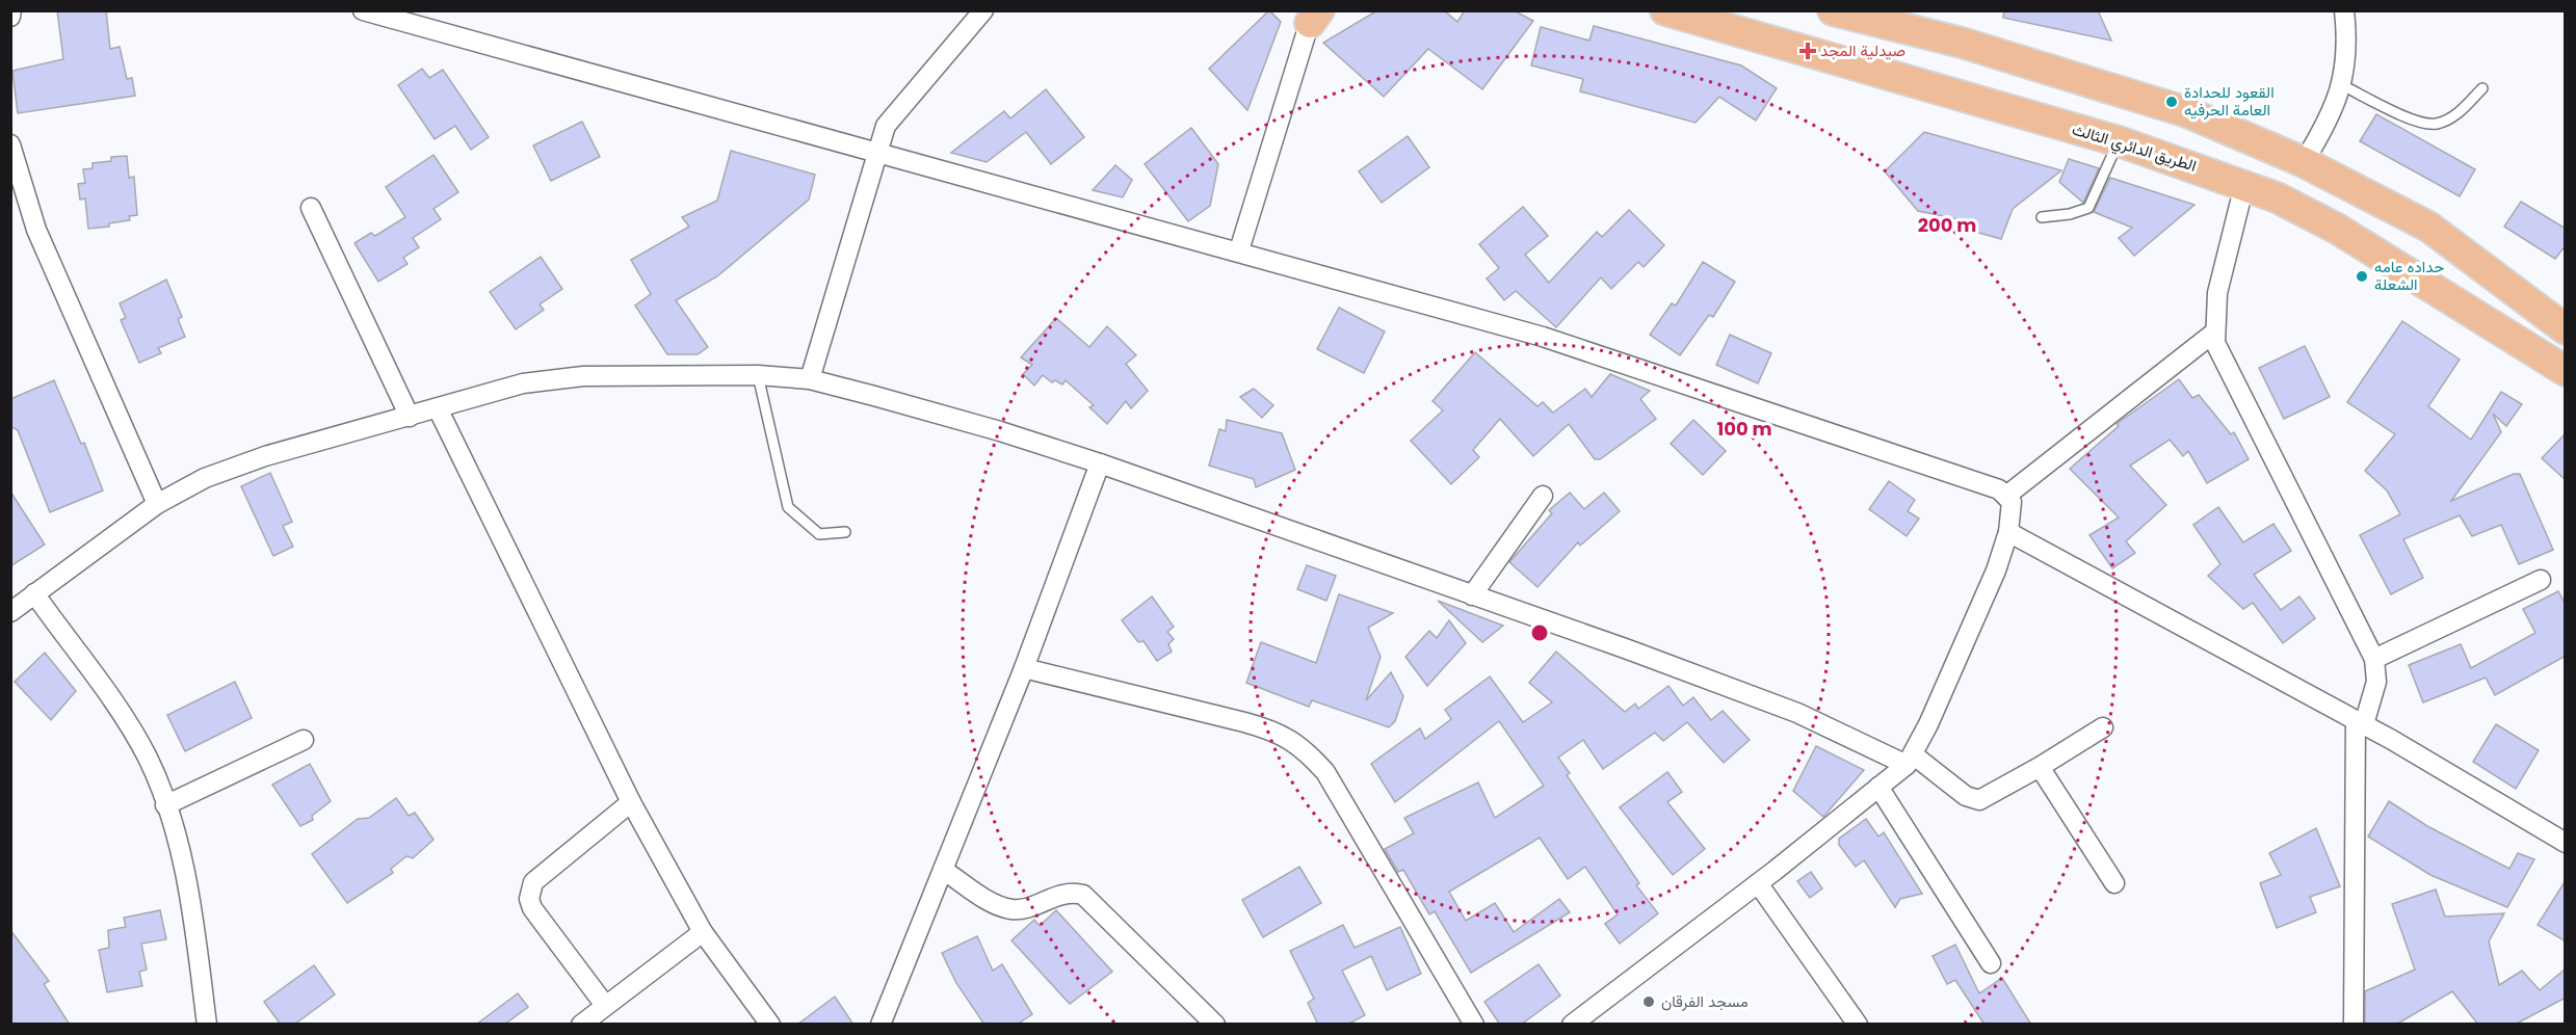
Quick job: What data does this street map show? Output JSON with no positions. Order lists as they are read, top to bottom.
{
  "streets": {
    "main road": ["الطريق الدائري الثالث"]
  },
  "places": {
    "health": ["صيدلية المجد"],
    "other": ["القعود للحدادة العامة الحرفيه", "حداده عامه الشعلة", "مسجد الفرقان"]
  },
  "rings": ["200 m", "100 m"]
}
